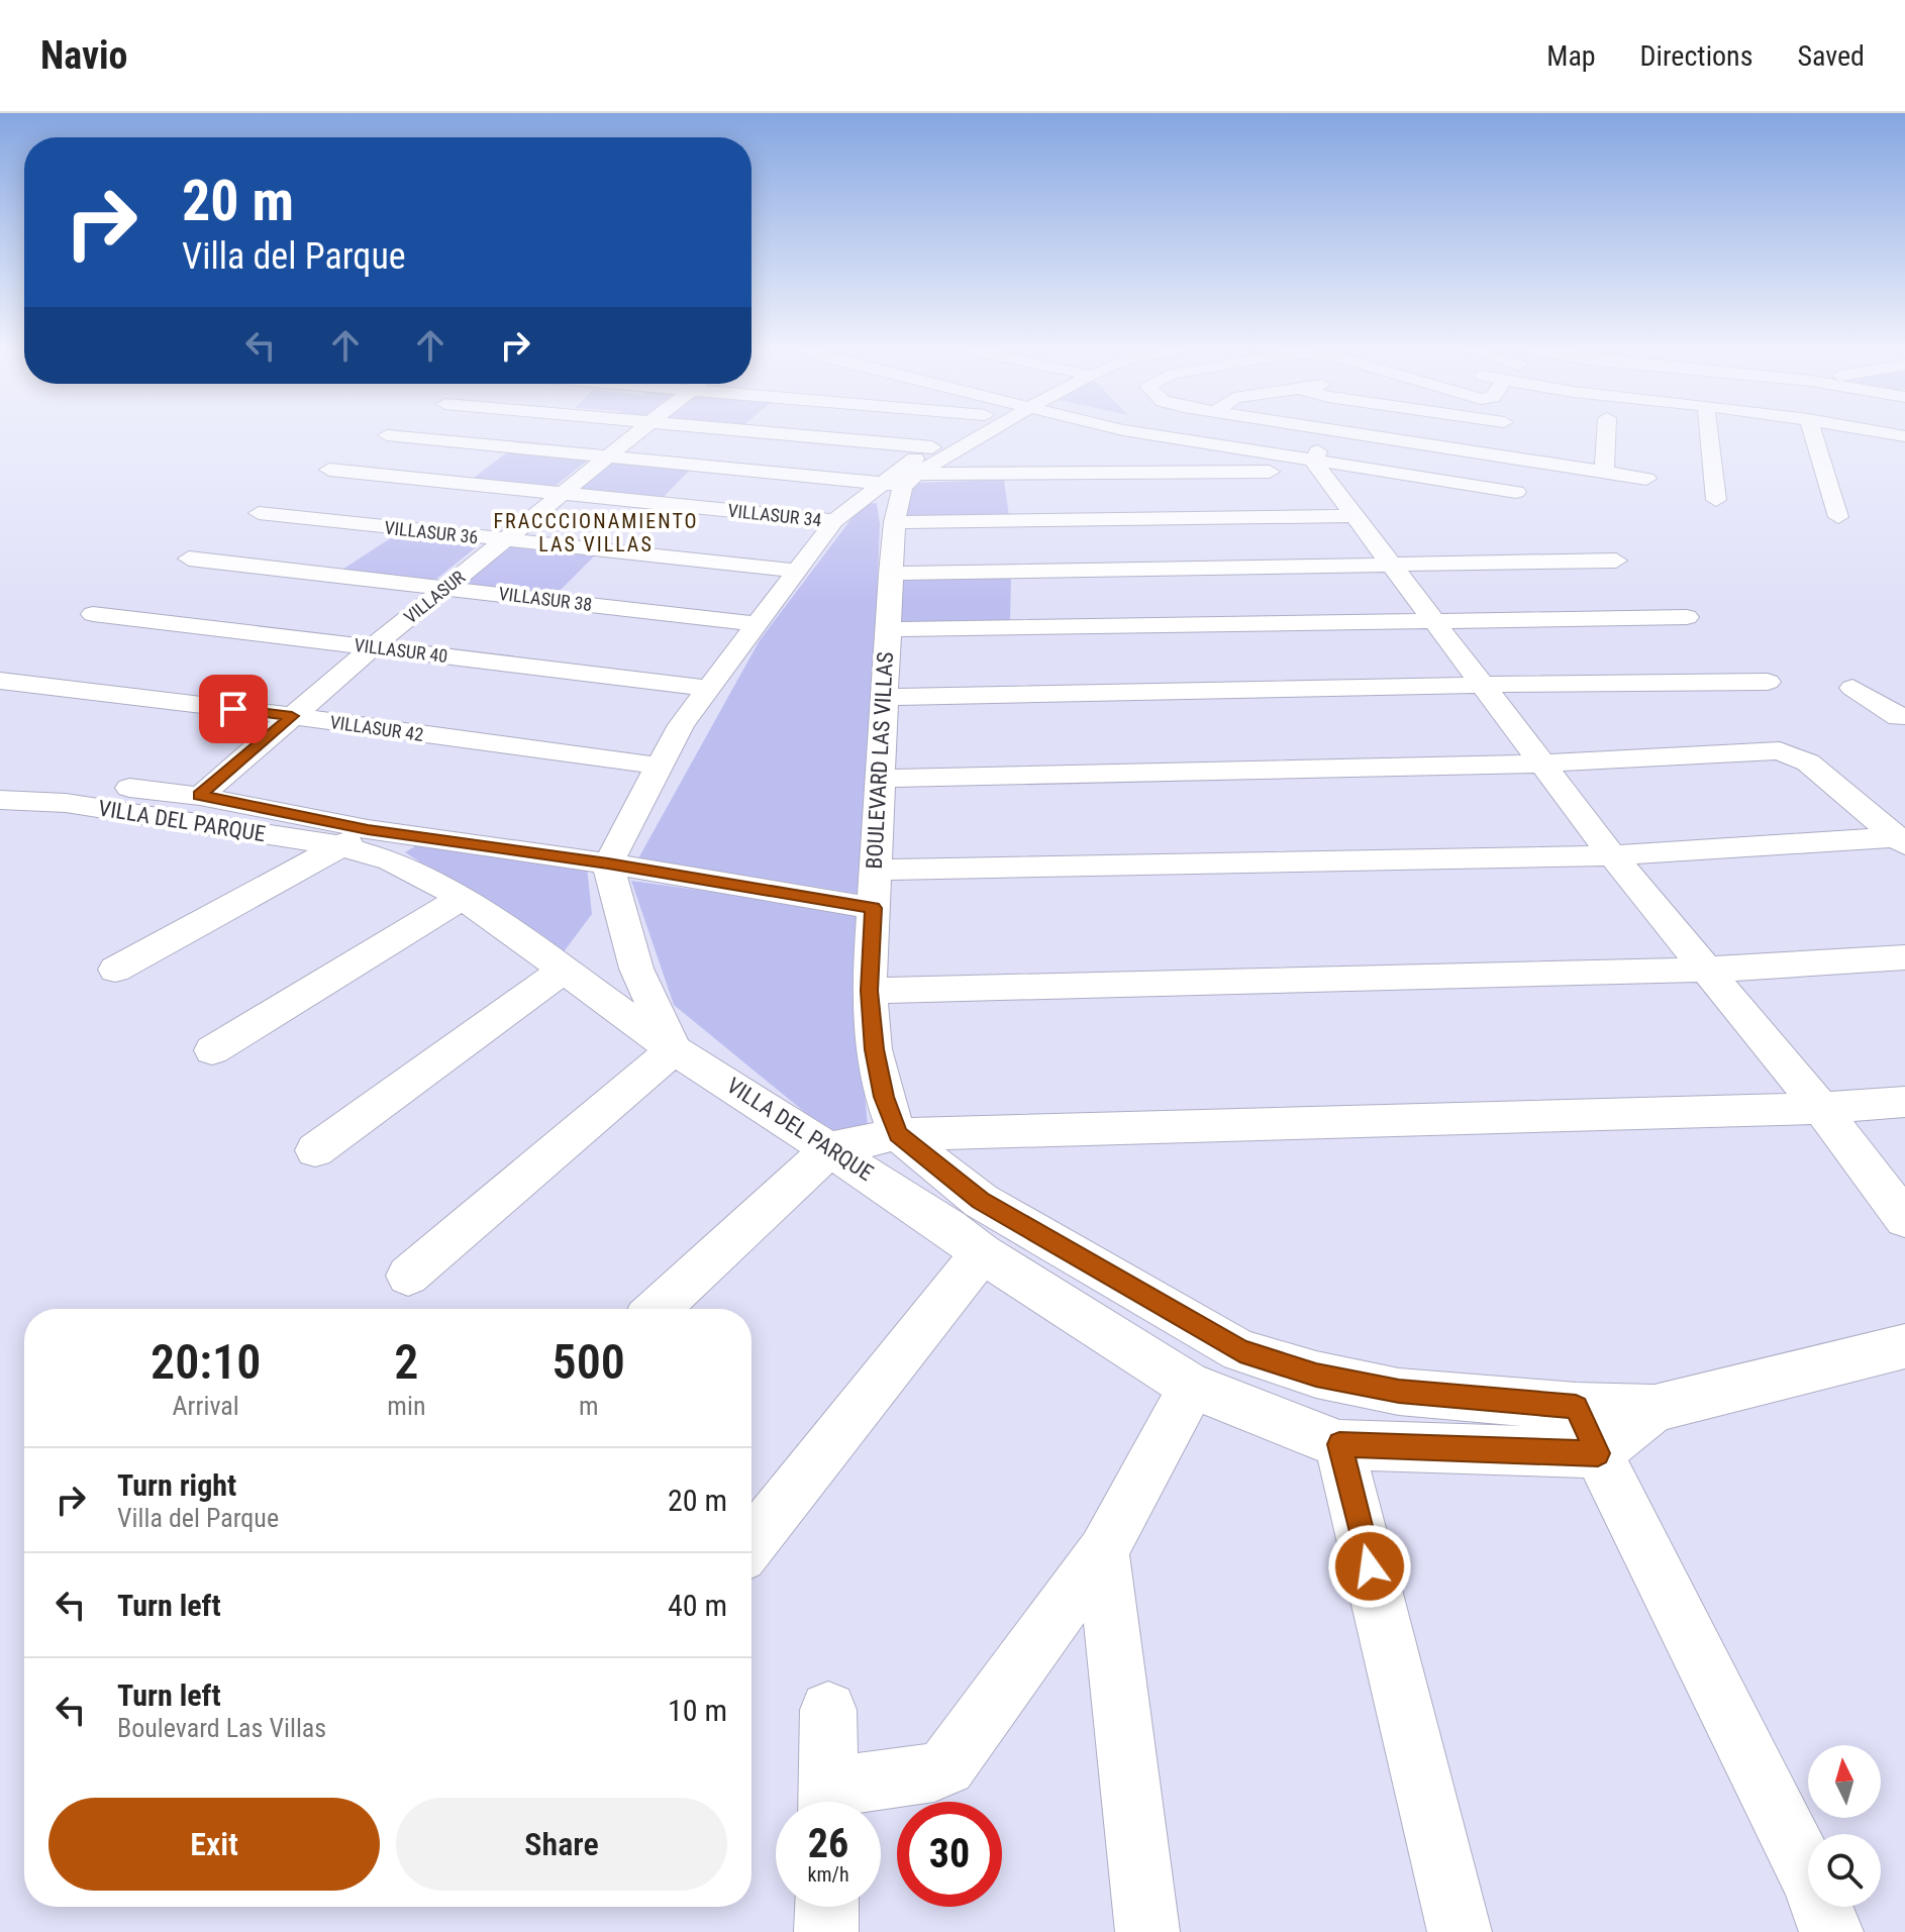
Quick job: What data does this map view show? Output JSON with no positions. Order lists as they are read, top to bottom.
{
  "streets": {
    "street": [
      "VILLASUR 34",
      "VILLASUR 36",
      "VILLASUR",
      "VILLASUR 38",
      "VILLASUR 40",
      "VILLASUR 42",
      "BOULEVARD LAS VILLAS",
      "VILLA DEL PARQUE"
    ]
  },
  "crossings": [
    ["VILLASUR 34", "VILLASUR"],
    ["VILLASUR 36", "VILLASUR"],
    ["VILLASUR", "VILLASUR 38"],
    ["VILLASUR", "VILLASUR 40"],
    ["VILLASUR", "VILLASUR 42"],
    ["VILLASUR", "VILLA DEL PARQUE"],
    ["BOULEVARD LAS VILLAS", "VILLA DEL PARQUE"]
  ],
  "districts": ["FRACCCIONAMIENTO LAS VILLAS"],
  "north": "top",
  "page": {
    "header": "Navio",
    "nav": ["Map", "Directions", "Saved"],
    "turn": ["20 m", "Villa del Parque"],
    "eta": [
      "20:10",
      "Arrival",
      "2",
      "min",
      "500",
      "m"
    ],
    "list": [
      {
        "name": "Turn right",
        "note": "Villa del Parque",
        "value": "20 m"
      },
      {
        "name": "Turn left",
        "value": "40 m"
      },
      {
        "name": "Turn left",
        "note": "Boulevard Las Villas",
        "value": "10 m"
      }
    ],
    "buttons": ["Exit", "Share"],
    "speed": "26 km/h",
    "limit": "30"
  }
}
